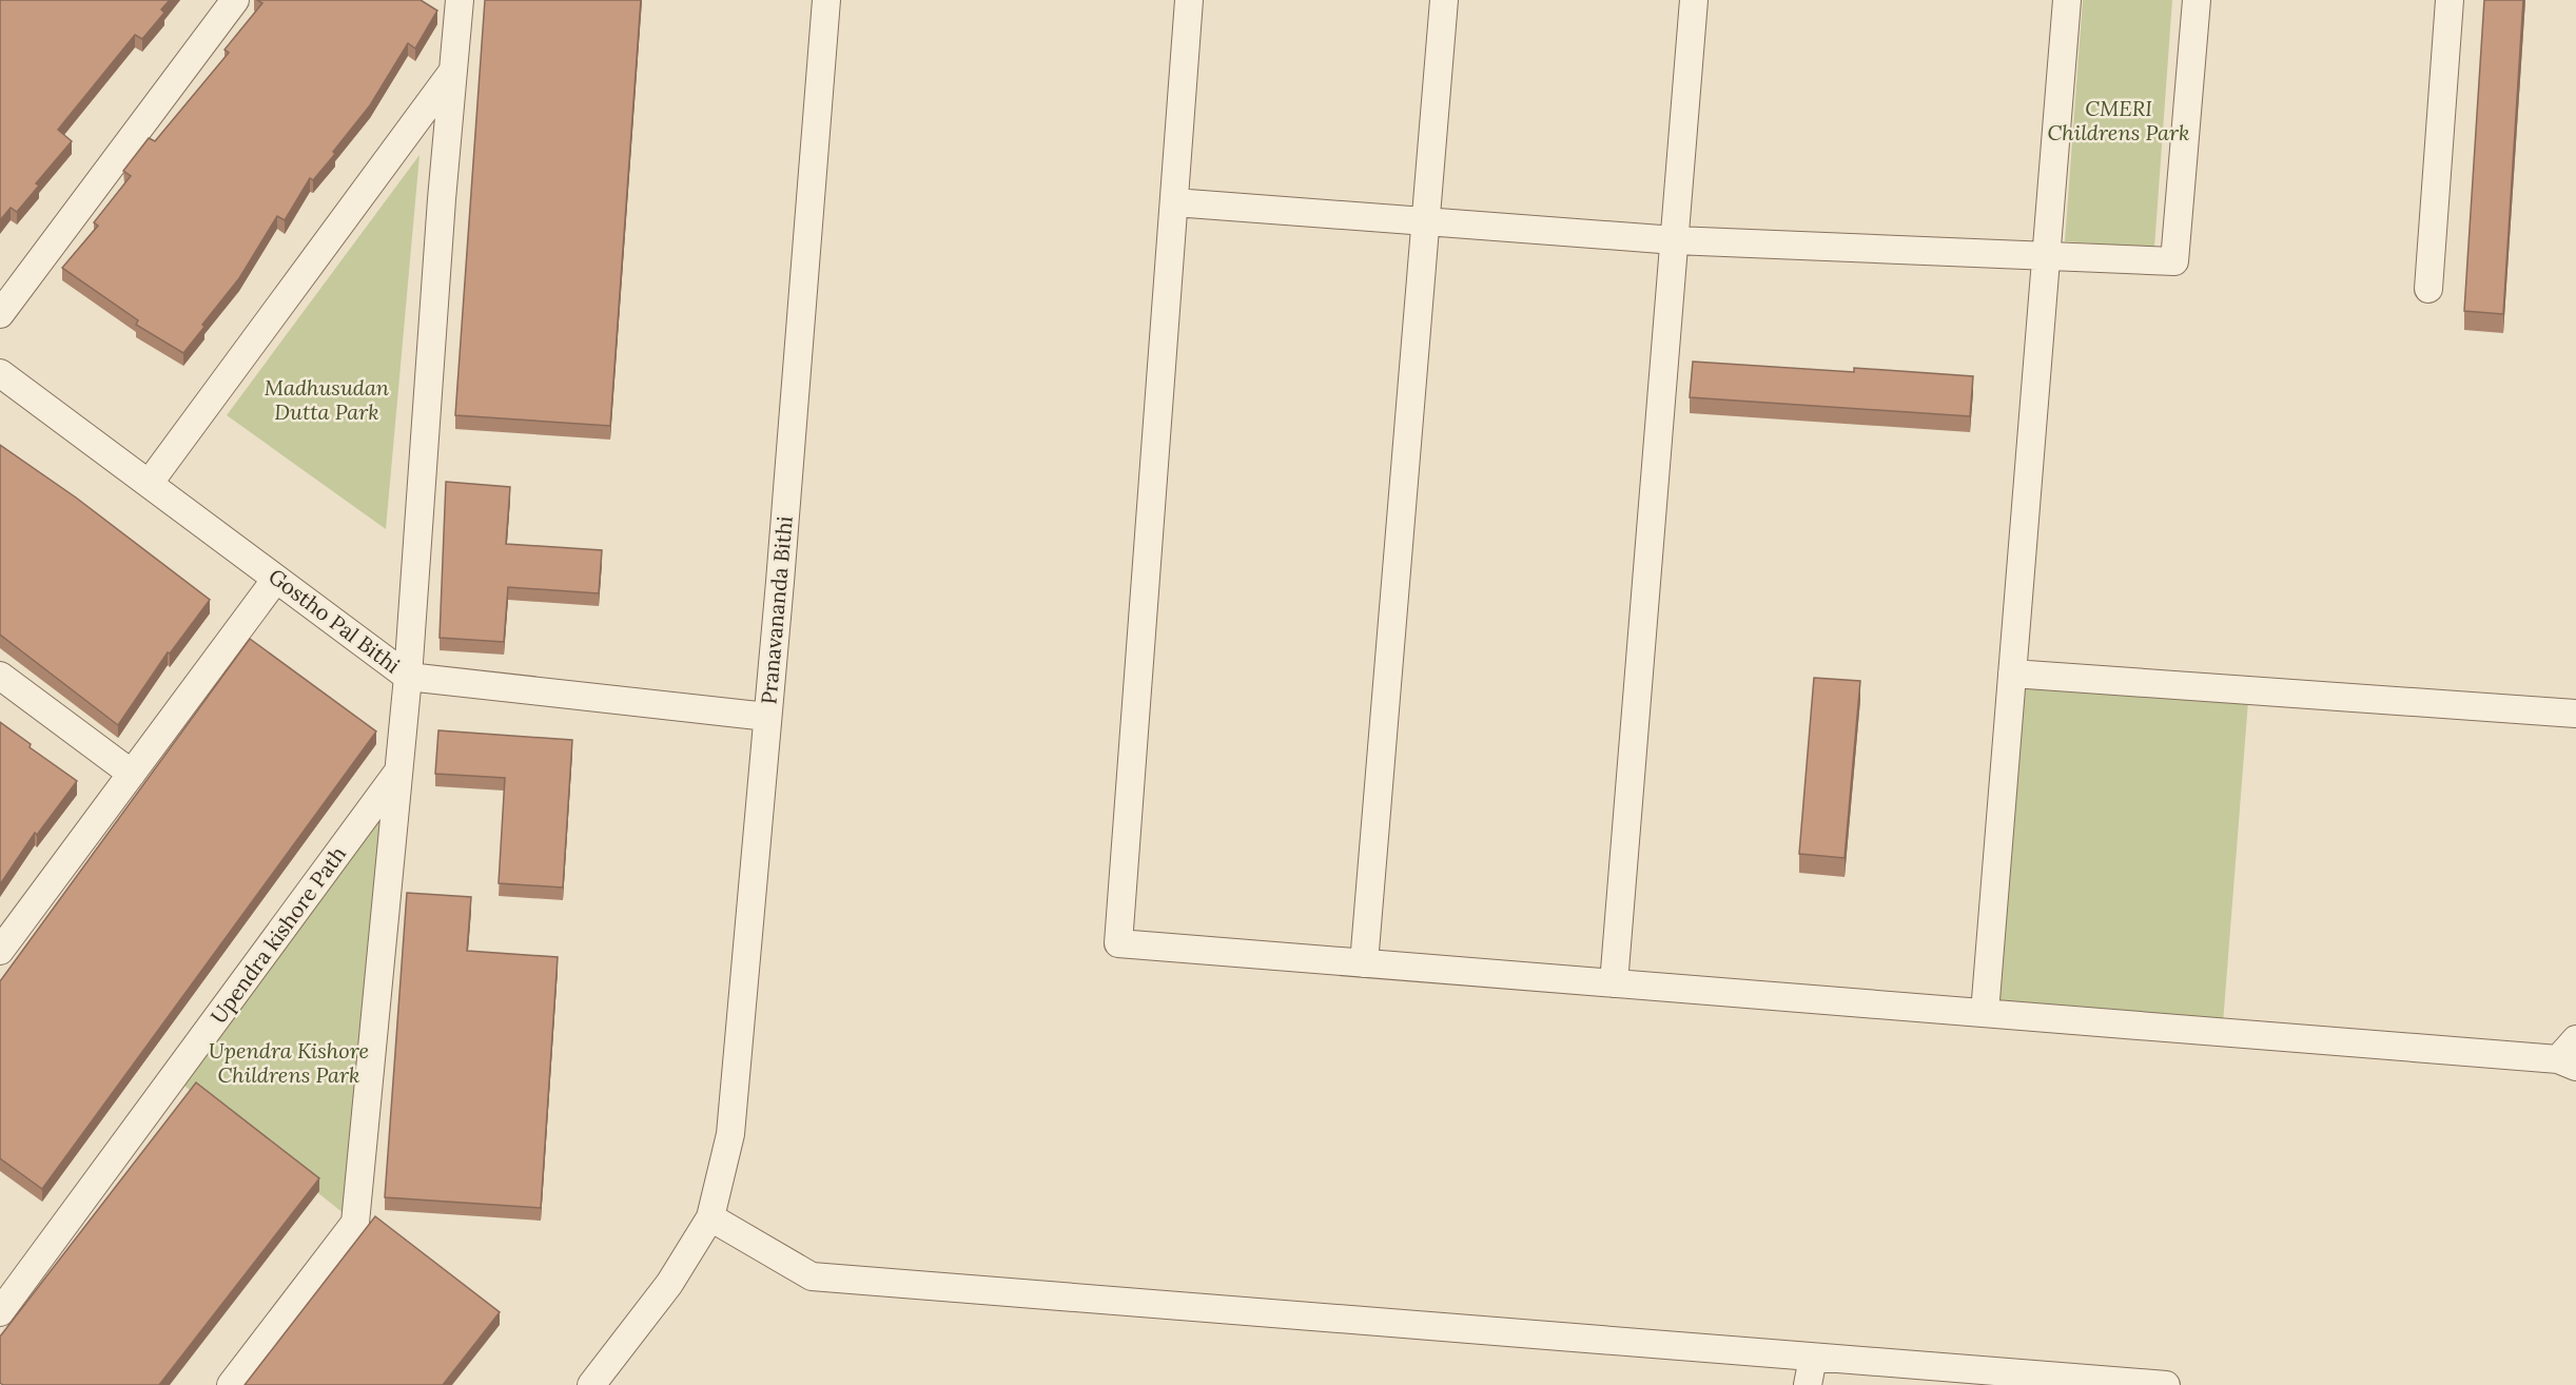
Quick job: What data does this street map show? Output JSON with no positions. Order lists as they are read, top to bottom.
{
  "streets": {
    "street": ["Pranavananda Bithi", "Gostho Pal Bithi", "Upendra kishore Path"]
  },
  "crossings": [
    ["Pranavananda Bithi", "Gostho Pal Bithi"]
  ],
  "parks": ["CMERI Childrens Park", "Madhusudan Dutta Park", "Upendra Kishore Childrens Park"]
}
